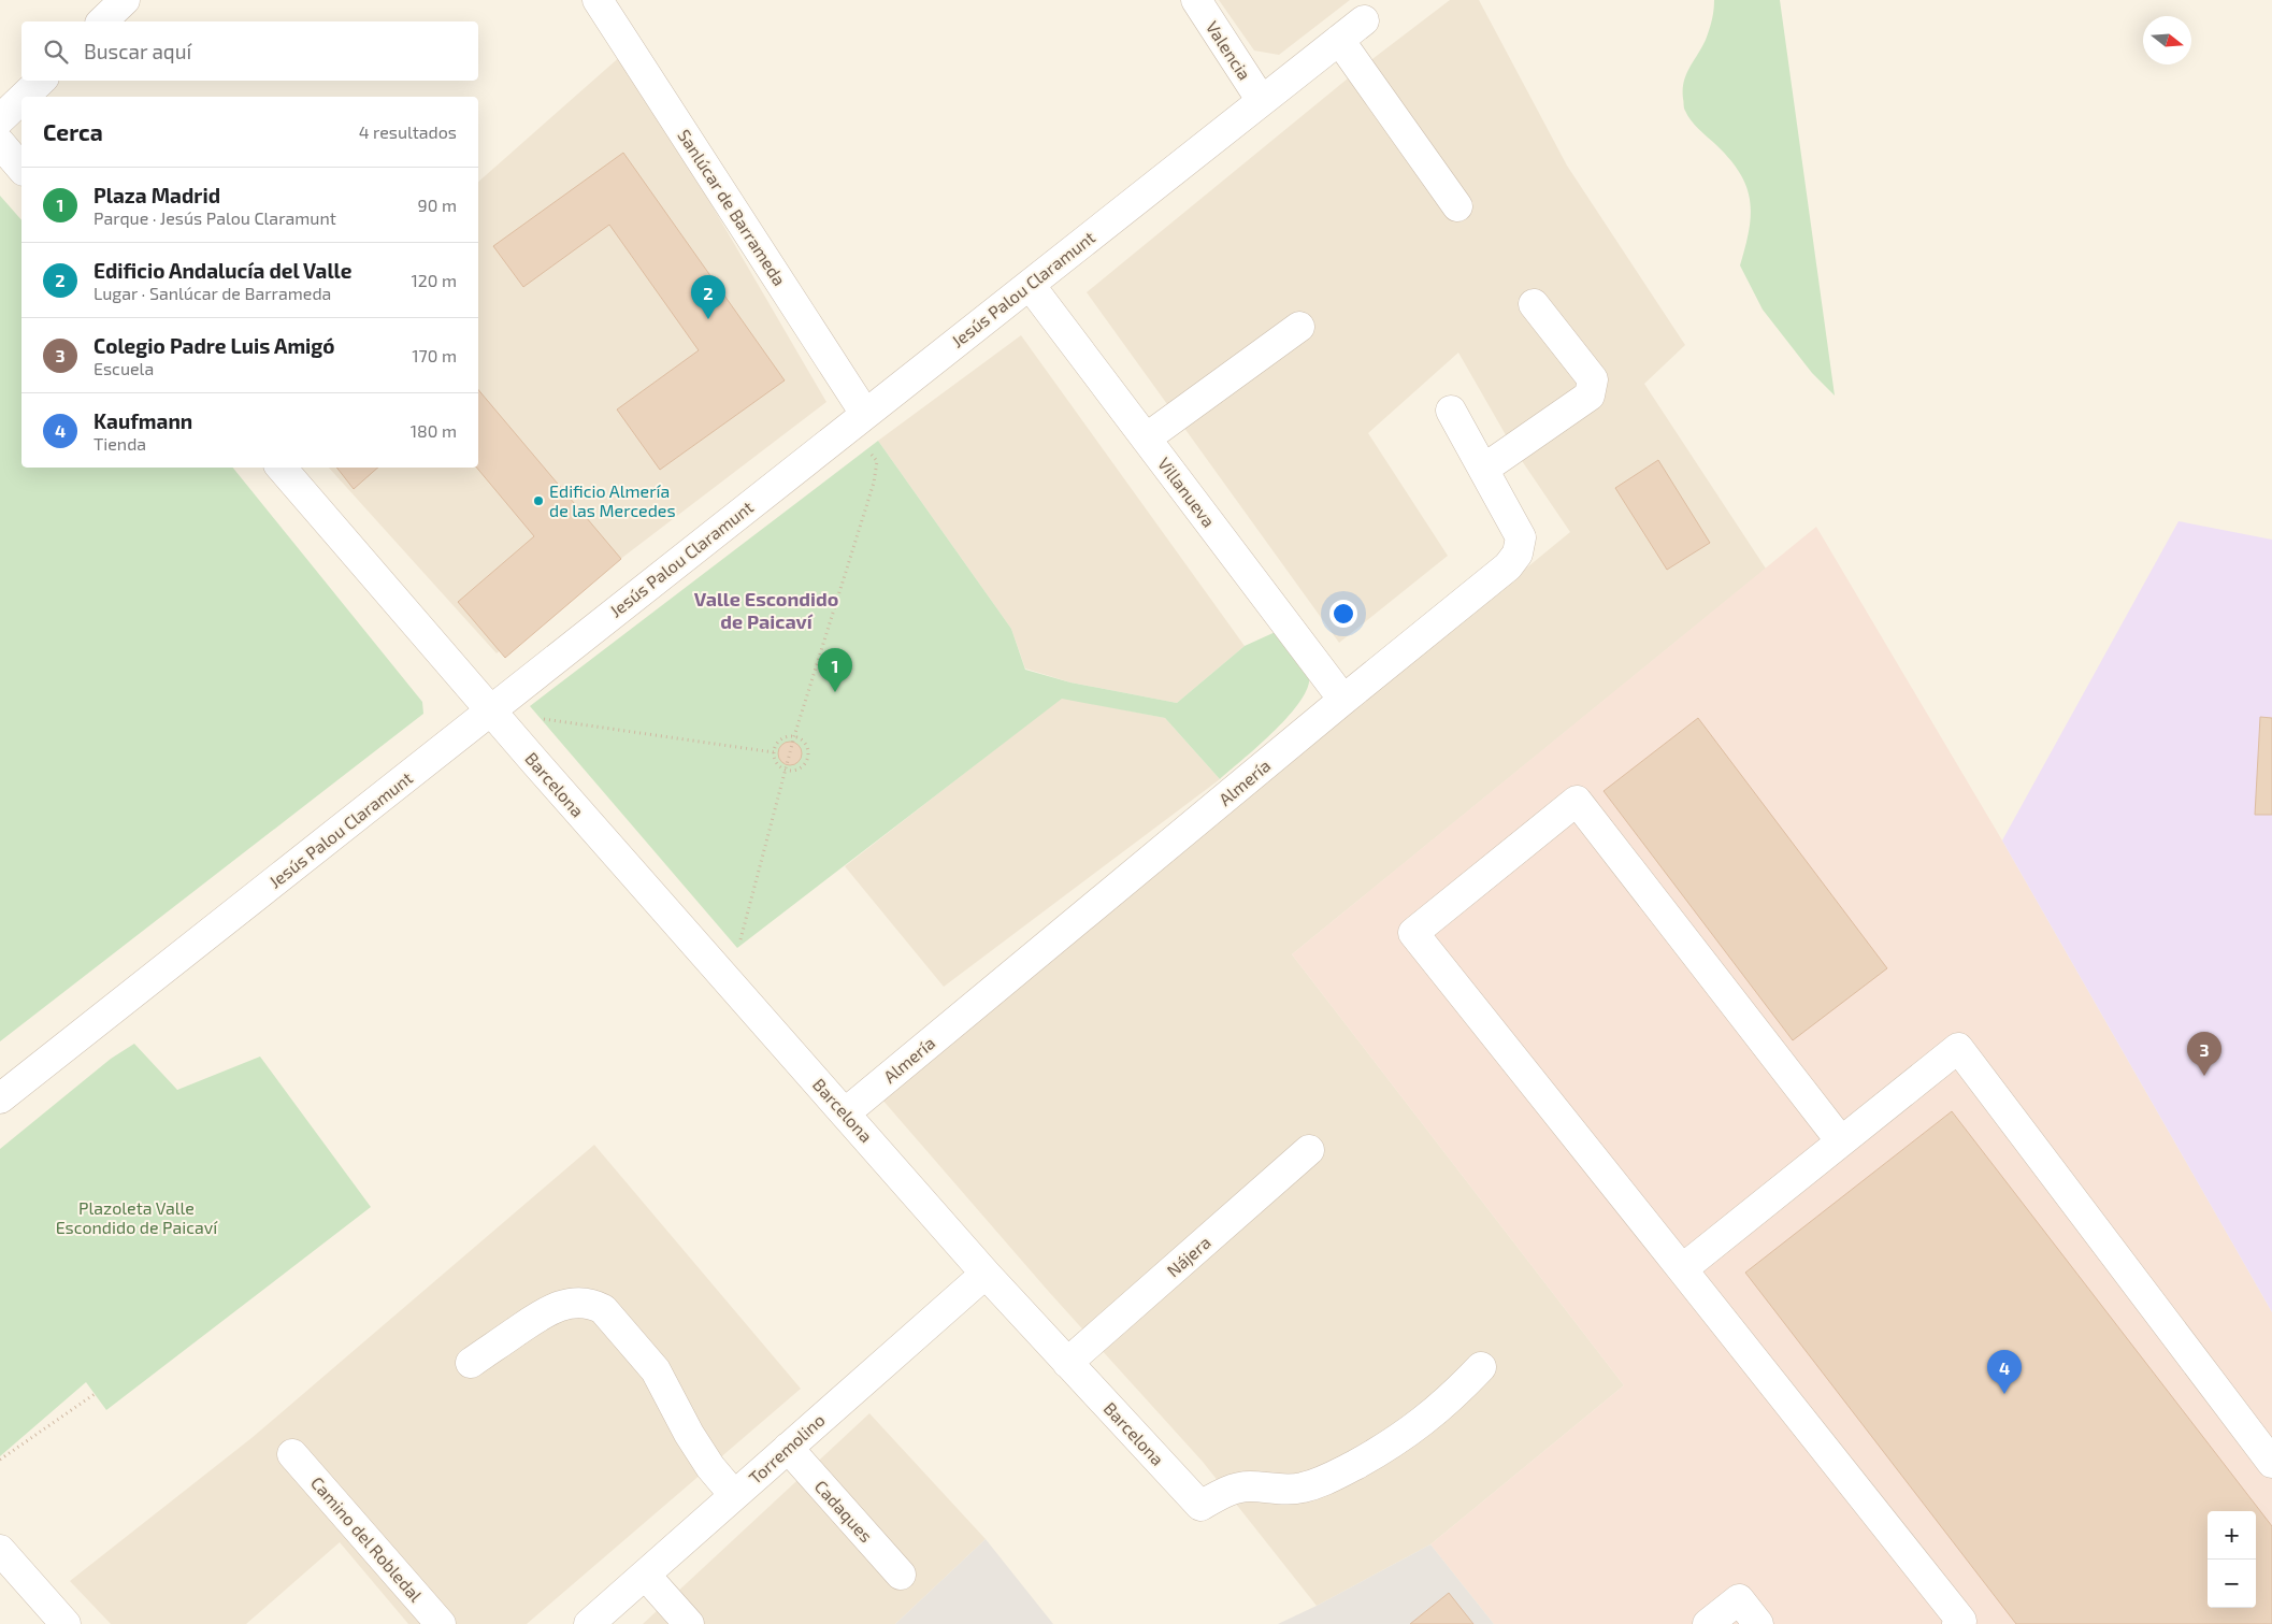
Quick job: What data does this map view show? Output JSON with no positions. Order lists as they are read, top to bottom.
{
  "streets": {
    "street": [
      "Valencia",
      "Sanlúcar de Barrameda",
      "Jesús Palou Claramunt",
      "Villanueva",
      "Almería",
      "Barcelona",
      "Nájera",
      "Torremolino",
      "Cadaques",
      "Camino del Robledal"
    ]
  },
  "crossings": [
    ["Valencia", "Jesús Palou Claramunt"],
    ["Sanlúcar de Barrameda", "Jesús Palou Claramunt"],
    ["Jesús Palou Claramunt", "Villanueva"],
    ["Jesús Palou Claramunt", "Barcelona"],
    ["Villanueva", "Almería"],
    ["Almería", "Barcelona"],
    ["Barcelona", "Nájera"],
    ["Barcelona", "Torremolino"],
    ["Torremolino", "Cadaques"]
  ],
  "districts": ["Valle Escondido de Paicaví"],
  "parks": ["Plazoleta Valle Escondido de Paicaví"],
  "places": ["Edificio Almería de las Mercedes"],
  "north": "right",
  "page": {
    "search": "Buscar aquí",
    "heading": ["Cerca", "4 resultados"],
    "list": [
      {
        "mark": "1",
        "name": "Plaza Madrid",
        "note": "Parque · Jesús Palou Claramunt",
        "value": "90 m"
      },
      {
        "mark": "2",
        "name": "Edificio Andalucía del Valle",
        "note": "Lugar · Sanlúcar de Barrameda",
        "value": "120 m"
      },
      {
        "mark": "3",
        "name": "Colegio Padre Luis Amigó",
        "note": "Escuela",
        "value": "170 m"
      },
      {
        "mark": "4",
        "name": "Kaufmann",
        "note": "Tienda",
        "value": "180 m"
      }
    ],
    "pins": [
      "2",
      "1",
      "3",
      "4"
    ],
    "map_buttons": ["+", "−"]
  }
}
